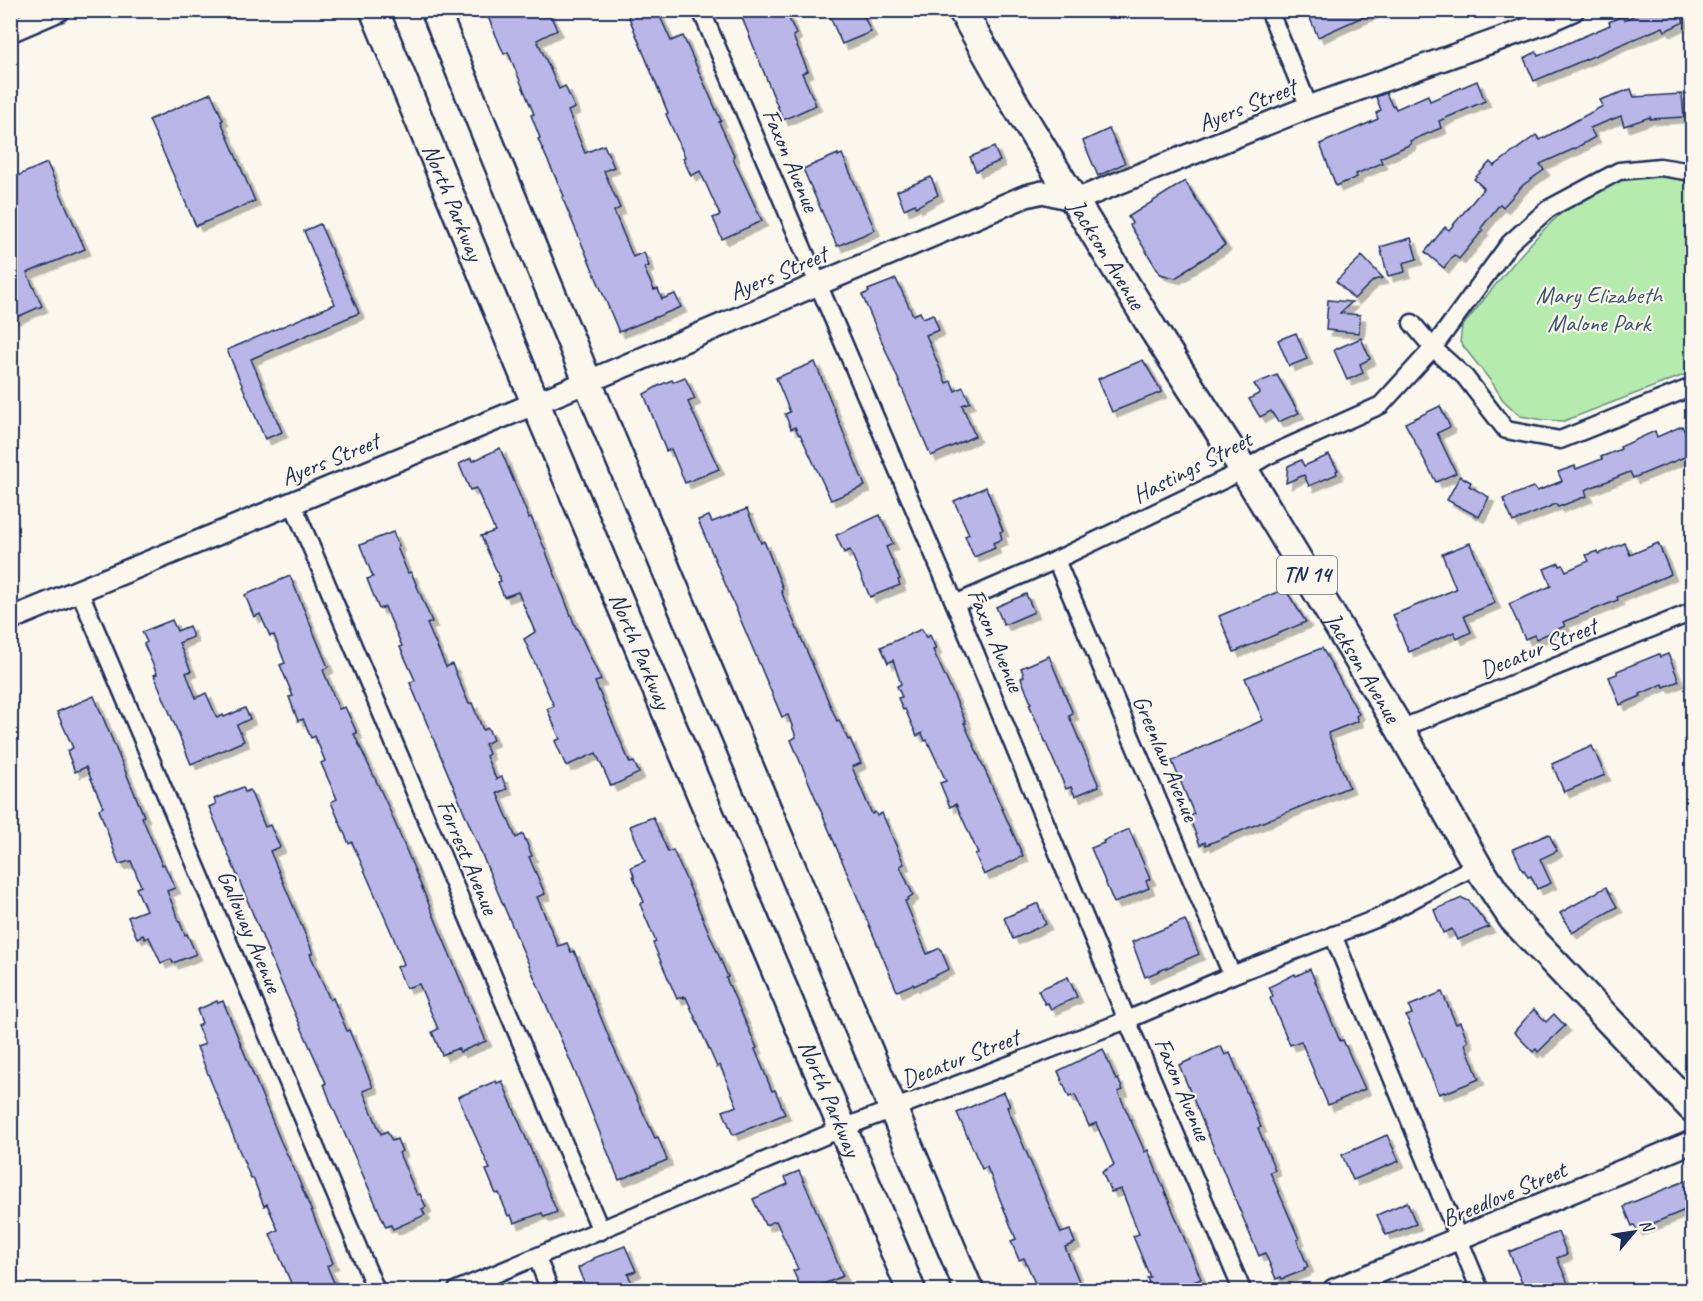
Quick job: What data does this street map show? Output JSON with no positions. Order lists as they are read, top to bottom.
{
  "streets": {
    "main road": ["North Parkway", "Jackson Avenue", "TN 14"],
    "street": [
      "Ayers Street",
      "Faxon Avenue",
      "Hastings Street",
      "Decatur Street",
      "Greenlaw Avenue",
      "Forrest Avenue",
      "Galloway Avenue",
      "Breedlove Street"
    ]
  },
  "crossings": [
    ["Ayers Street", "Faxon Avenue"],
    ["Ayers Street", "North Parkway"],
    ["Ayers Street", "Jackson Avenue"],
    ["Ayers Street", "Forrest Avenue"],
    ["Ayers Street", "Galloway Avenue"],
    ["Faxon Avenue", "Hastings Street"],
    ["Faxon Avenue", "Decatur Street"],
    ["North Parkway", "Decatur Street"],
    ["Jackson Avenue", "Hastings Street"],
    ["Jackson Avenue", "Decatur Street"],
    ["Hastings Street", "Greenlaw Avenue"],
    ["Decatur Street", "Greenlaw Avenue"],
    ["Decatur Street", "Forrest Avenue"]
  ],
  "parks": ["Mary Elizabeth Malone Park"],
  "north": "top right"
}
